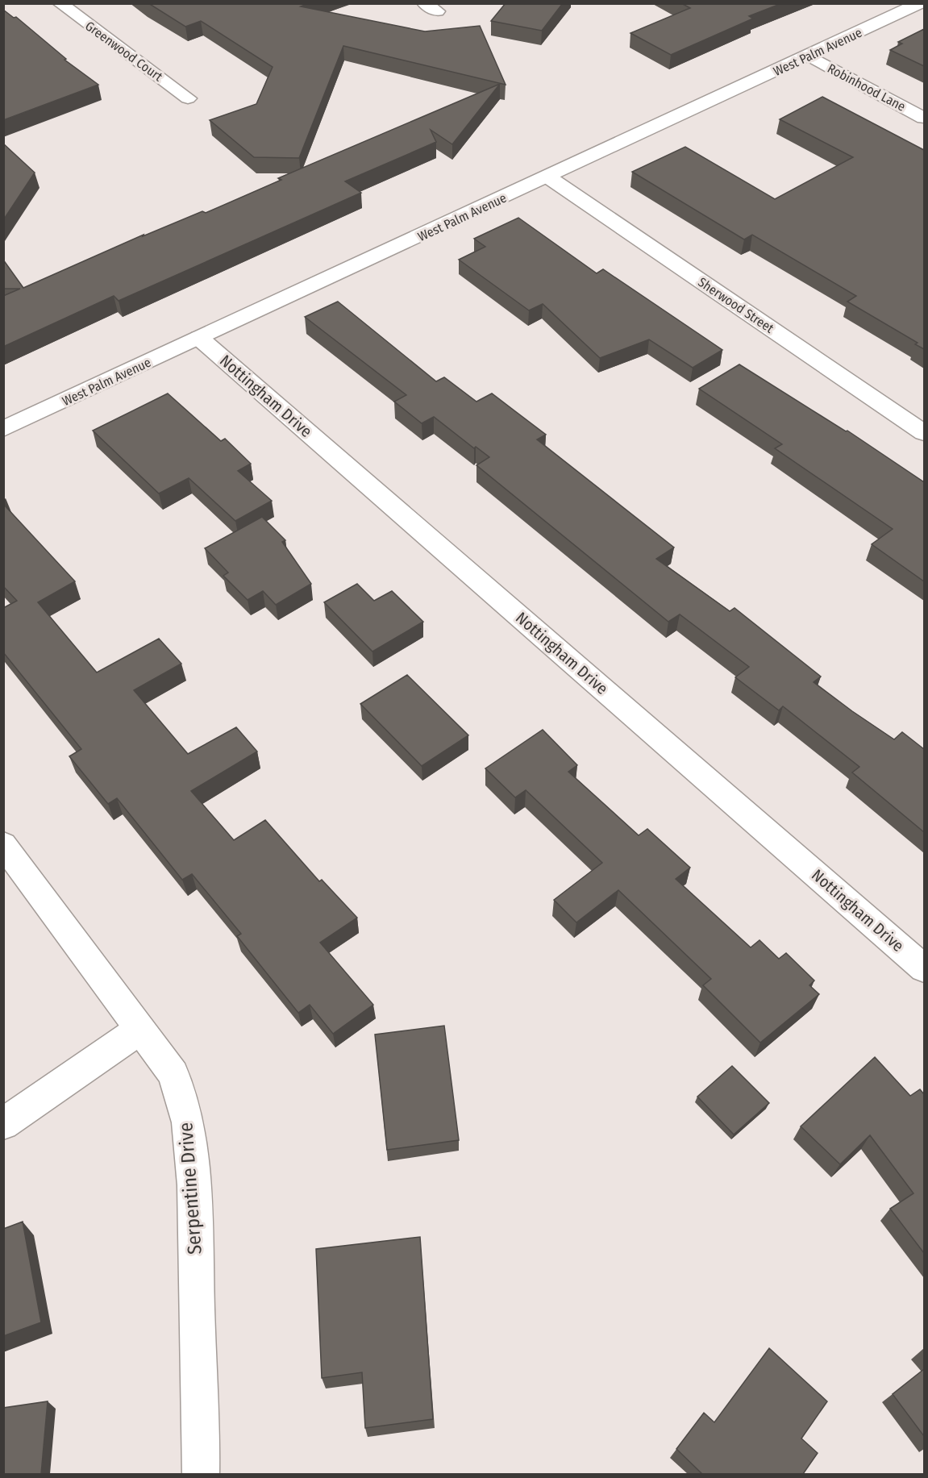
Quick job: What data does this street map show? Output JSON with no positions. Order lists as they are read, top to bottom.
{
  "streets": {
    "street": [
      "Greenwood Court",
      "West Palm Avenue",
      "Robinhood Lane",
      "Sherwood Street",
      "Nottingham Drive",
      "Serpentine Drive"
    ]
  },
  "crossings": [
    ["West Palm Avenue", "Robinhood Lane"],
    ["West Palm Avenue", "Sherwood Street"],
    ["West Palm Avenue", "Nottingham Drive"]
  ]
}
